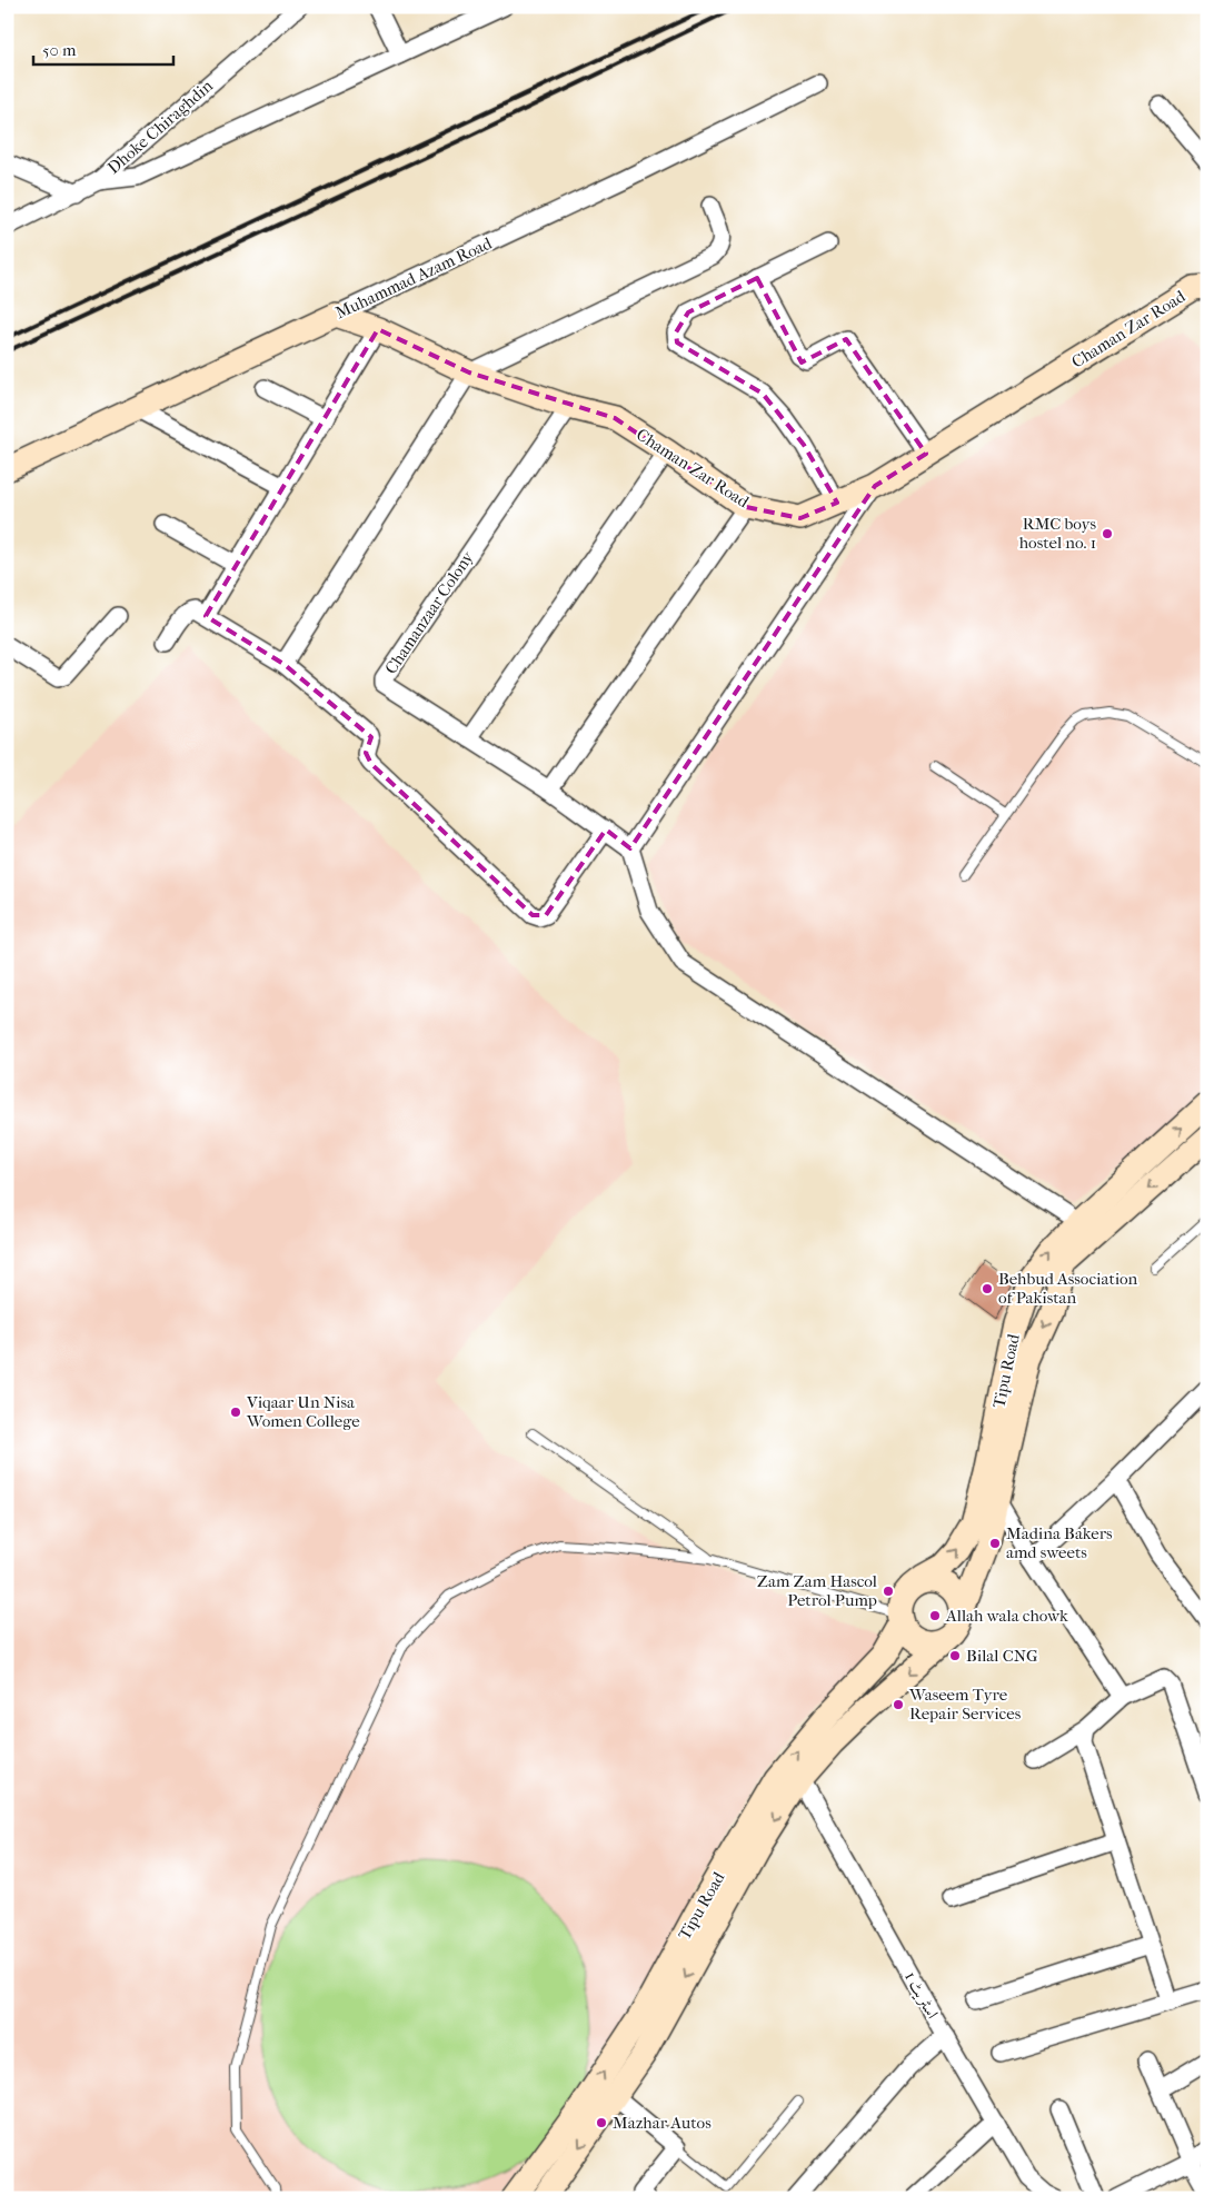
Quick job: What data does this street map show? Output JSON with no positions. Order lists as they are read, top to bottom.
{
  "streets": {
    "main road": ["Muhammad Azam Road", "Chaman Zar Road", "Tipu Road"],
    "street": ["Dhoke Chiraghdin", "Chamanzaar Colony", "اسٹریٹ 1"]
  },
  "crossings": [
    ["Muhammad Azam Road", "Chaman Zar Road"],
    ["Chaman Zar Road", "Chamanzaar Colony"]
  ],
  "places": [
    "RMC boys hostel no. 1",
    "Behbud Association of Pakistan",
    "Viqaar Un Nisa Women College",
    "Madina Bakers amd sweets",
    "Zam Zam Hascol Petrol Pump",
    "Allah wala chowk",
    "Bilal CNG",
    "Waseem Tyre Repair Services",
    "Mazhar Autos"
  ],
  "scale_bar": "50 m"
}
